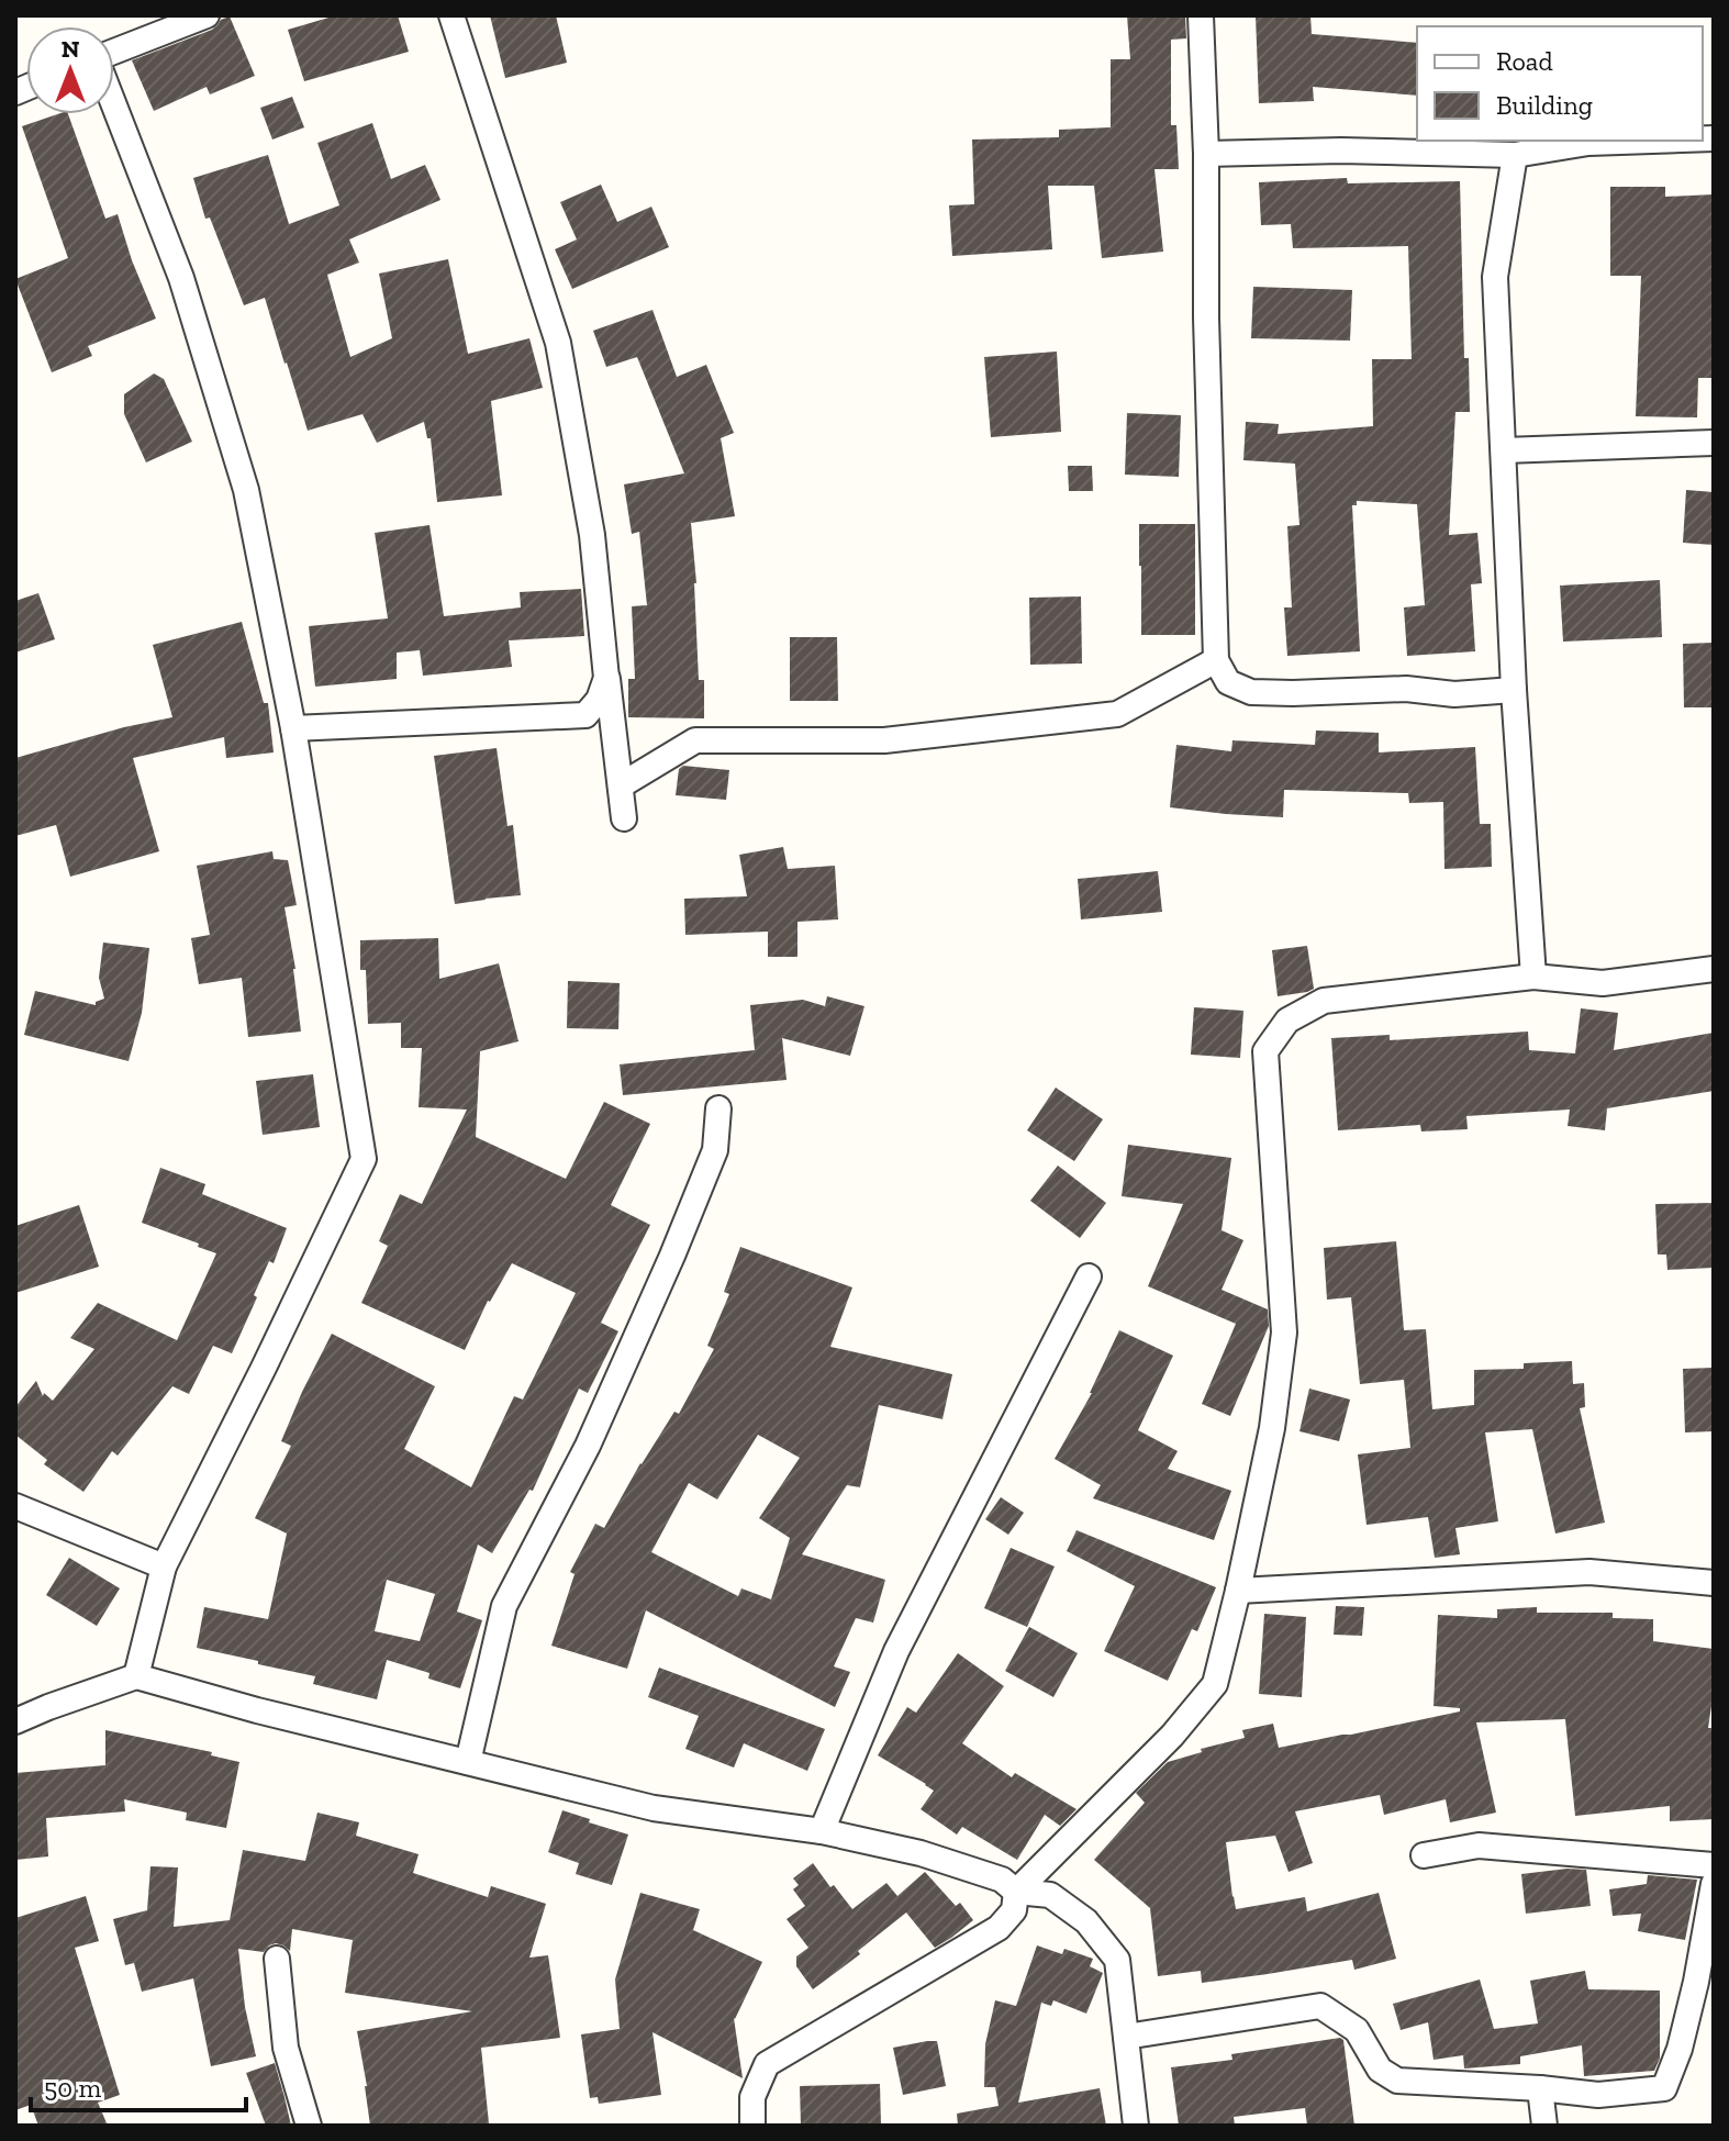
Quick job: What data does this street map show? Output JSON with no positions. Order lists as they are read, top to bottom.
{
  "legend": ["Road", "Building"],
  "scale_bar": "50 m",
  "north": "top"
}
